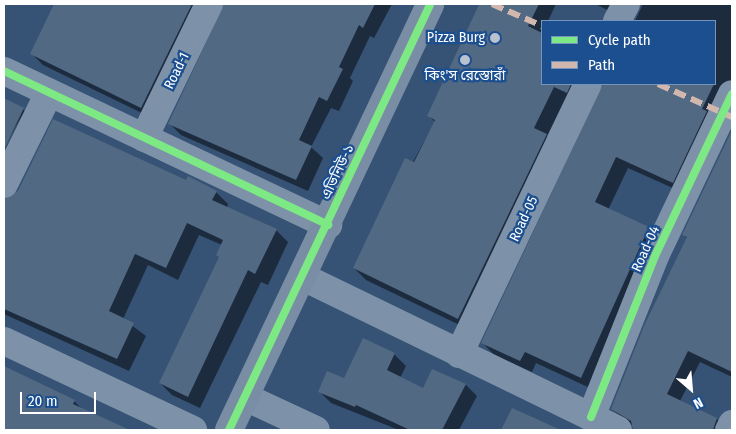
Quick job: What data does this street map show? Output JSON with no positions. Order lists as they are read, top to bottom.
{
  "streets": {
    "street": [
      "Road-1",
      "এভিনিউ-১",
      "Road-05",
      "Road-04"
    ]
  },
  "places": ["Pizza Burg", "কিং'স রেস্তোরাঁ"],
  "legend": ["Cycle path", "Path"],
  "scale_bar": "20 m",
  "north": "bottom right"
}
